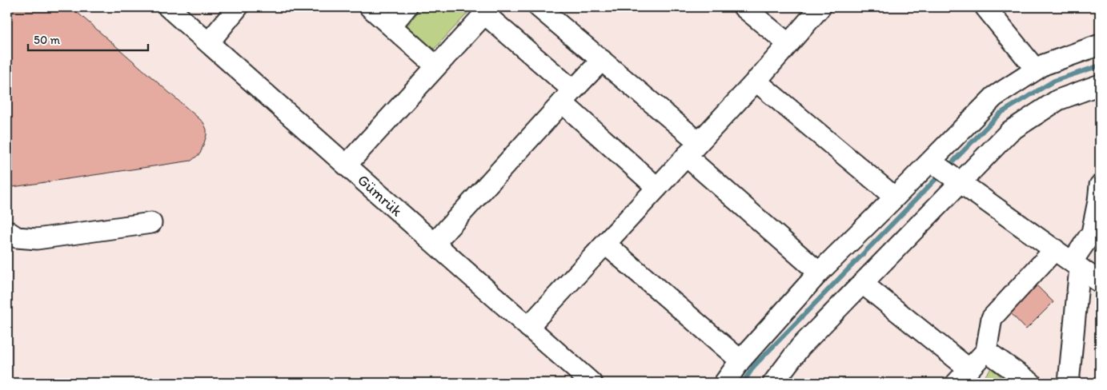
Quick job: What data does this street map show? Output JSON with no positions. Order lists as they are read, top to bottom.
{
  "streets": {
    "street": ["Gümrük"]
  },
  "scale_bar": "50 m"
}
